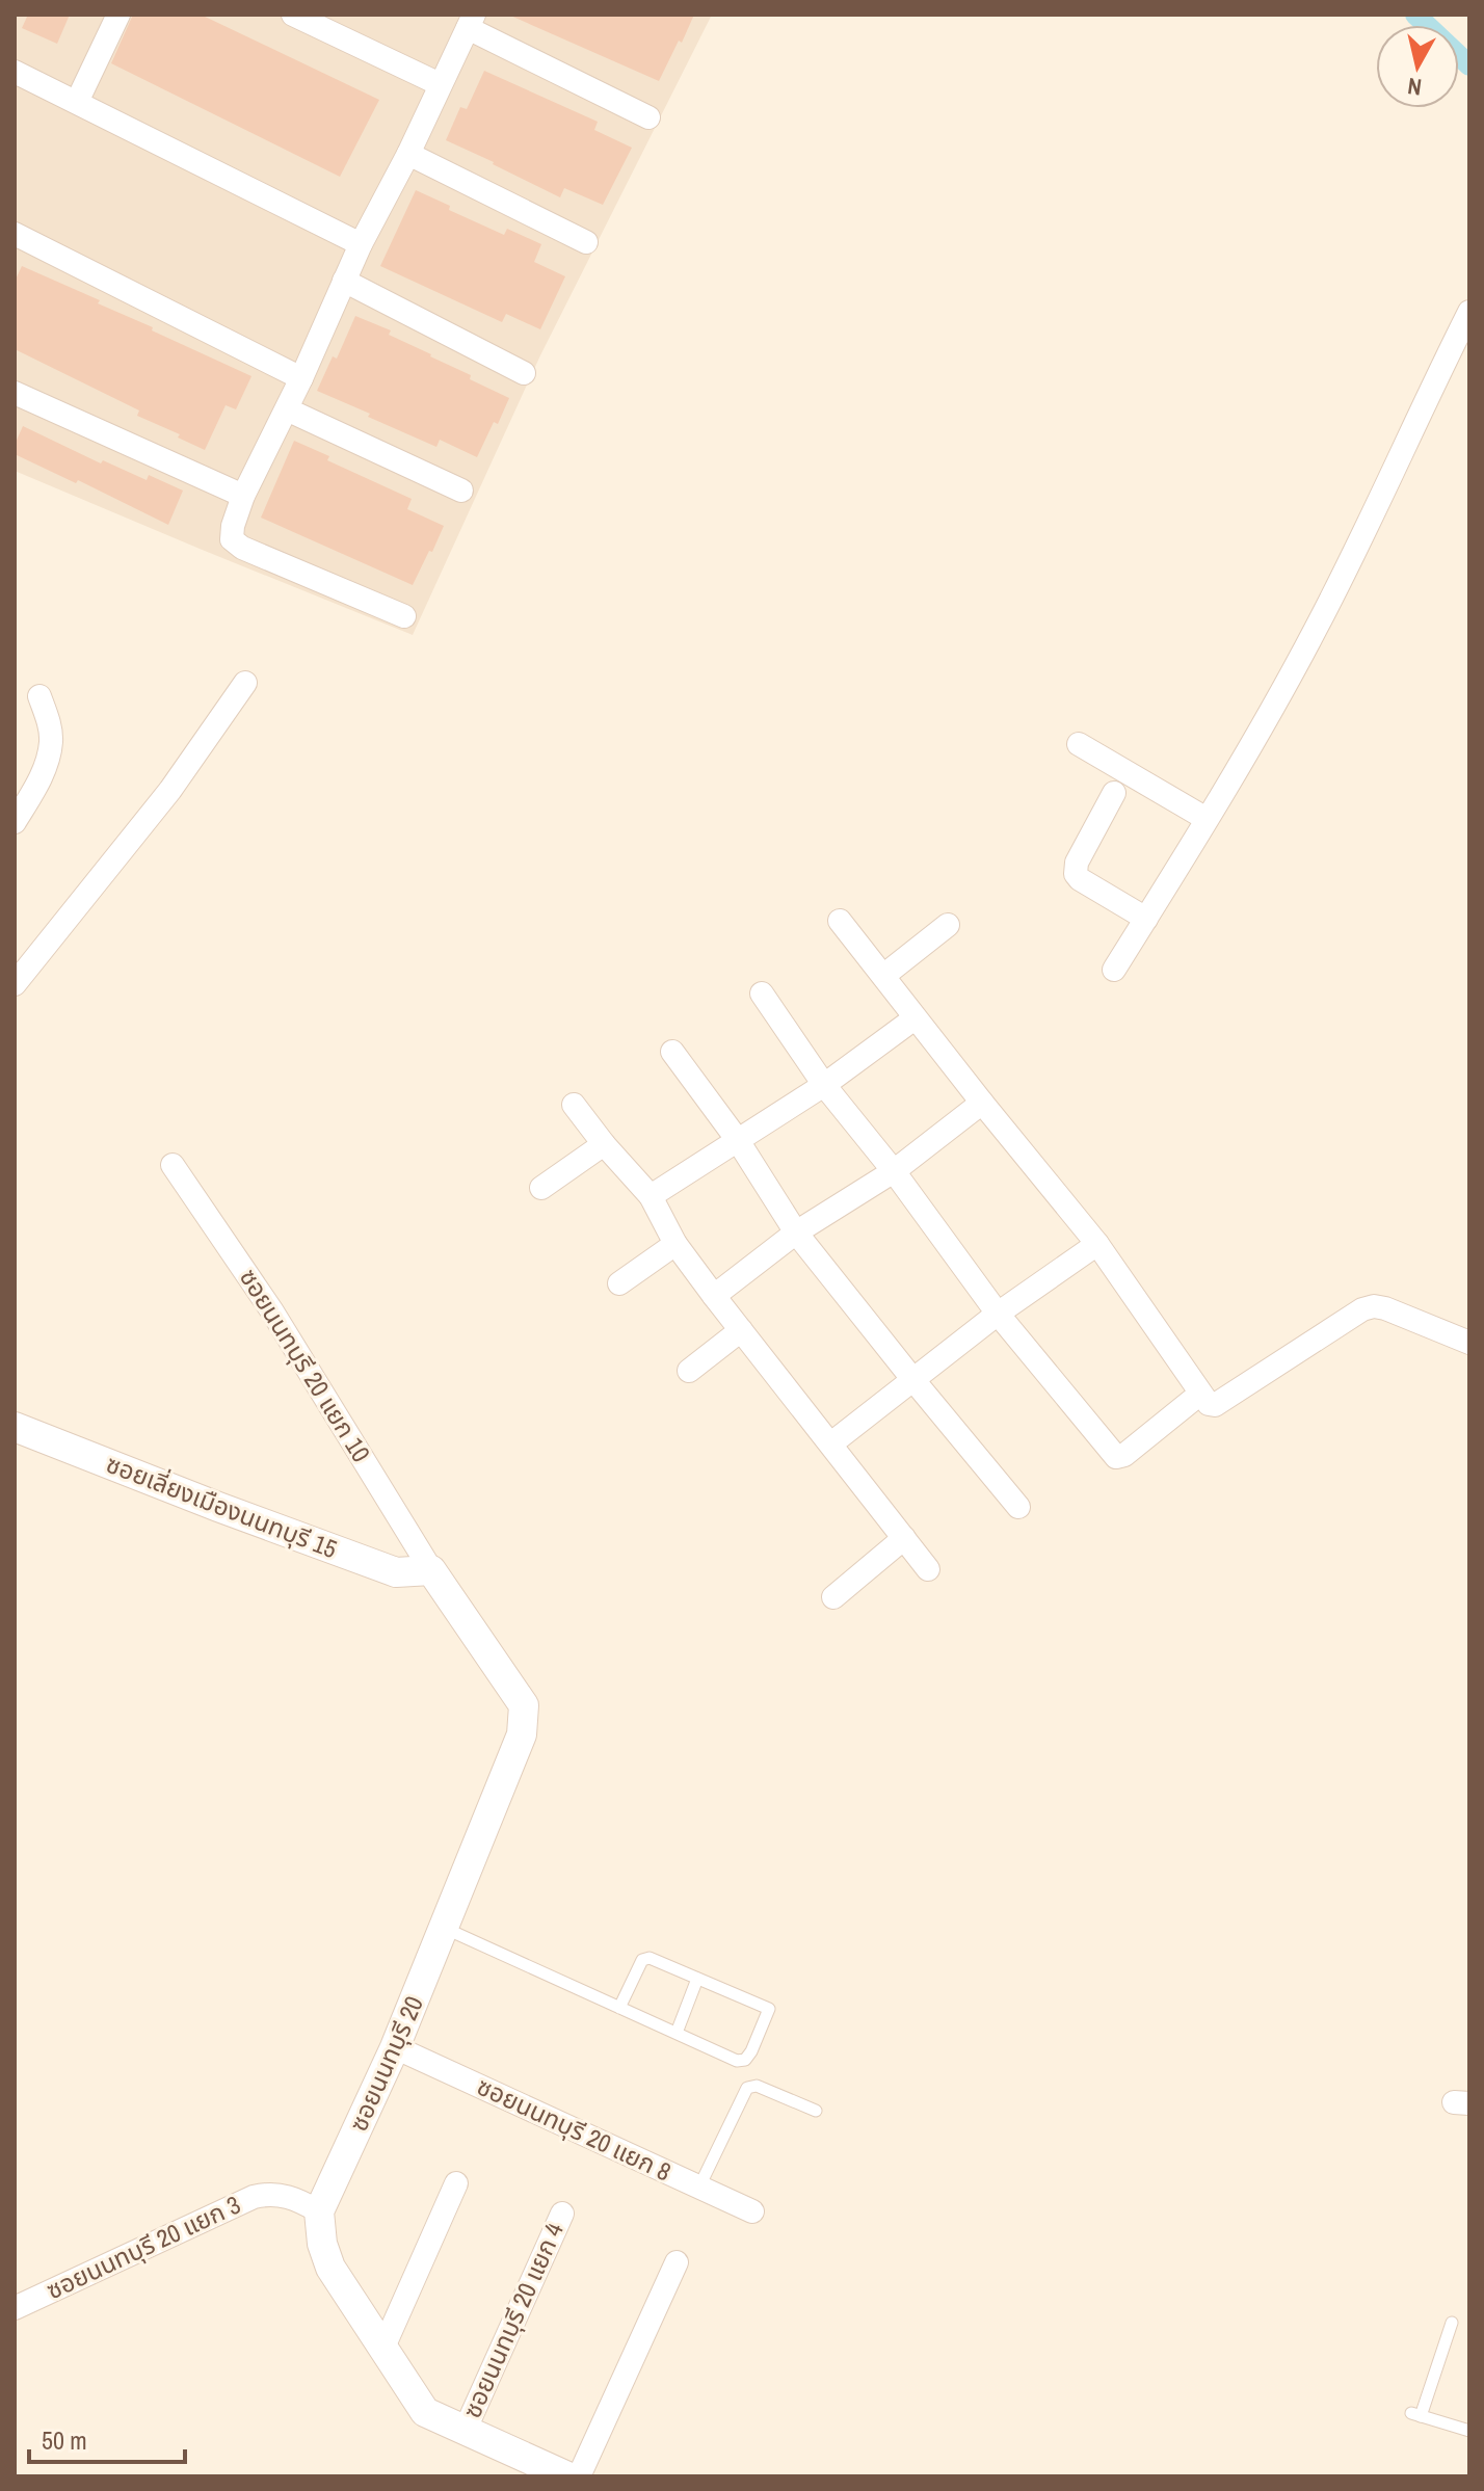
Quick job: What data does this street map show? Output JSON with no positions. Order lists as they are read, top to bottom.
{
  "streets": {
    "street": [
      "ซอยนนทบุรี 20 แยก 10",
      "ซอยเลี่ยงเมืองนนทบุรี 15",
      "ซอยนนทบุรี 20",
      "ซอยนนทบุรี 20 แยก 8",
      "ซอยนนทบุรี 20 แยก 3",
      "ซอยนนทบุรี 20 แยก 4"
    ]
  },
  "crossings": [
    ["ซอยนนทบุรี 20 แยก 10", "ซอยเลี่ยงเมืองนนทบุรี 15"],
    ["ซอยนนทบุรี 20 แยก 10", "ซอยนนทบุรี 20"],
    ["ซอยเลี่ยงเมืองนนทบุรี 15", "ซอยนนทบุรี 20"],
    ["ซอยนนทบุรี 20", "ซอยนนทบุรี 20 แยก 8"],
    ["ซอยนนทบุรี 20", "ซอยนนทบุรี 20 แยก 3"]
  ],
  "scale_bar": "50 m",
  "north": "bottom"
}
